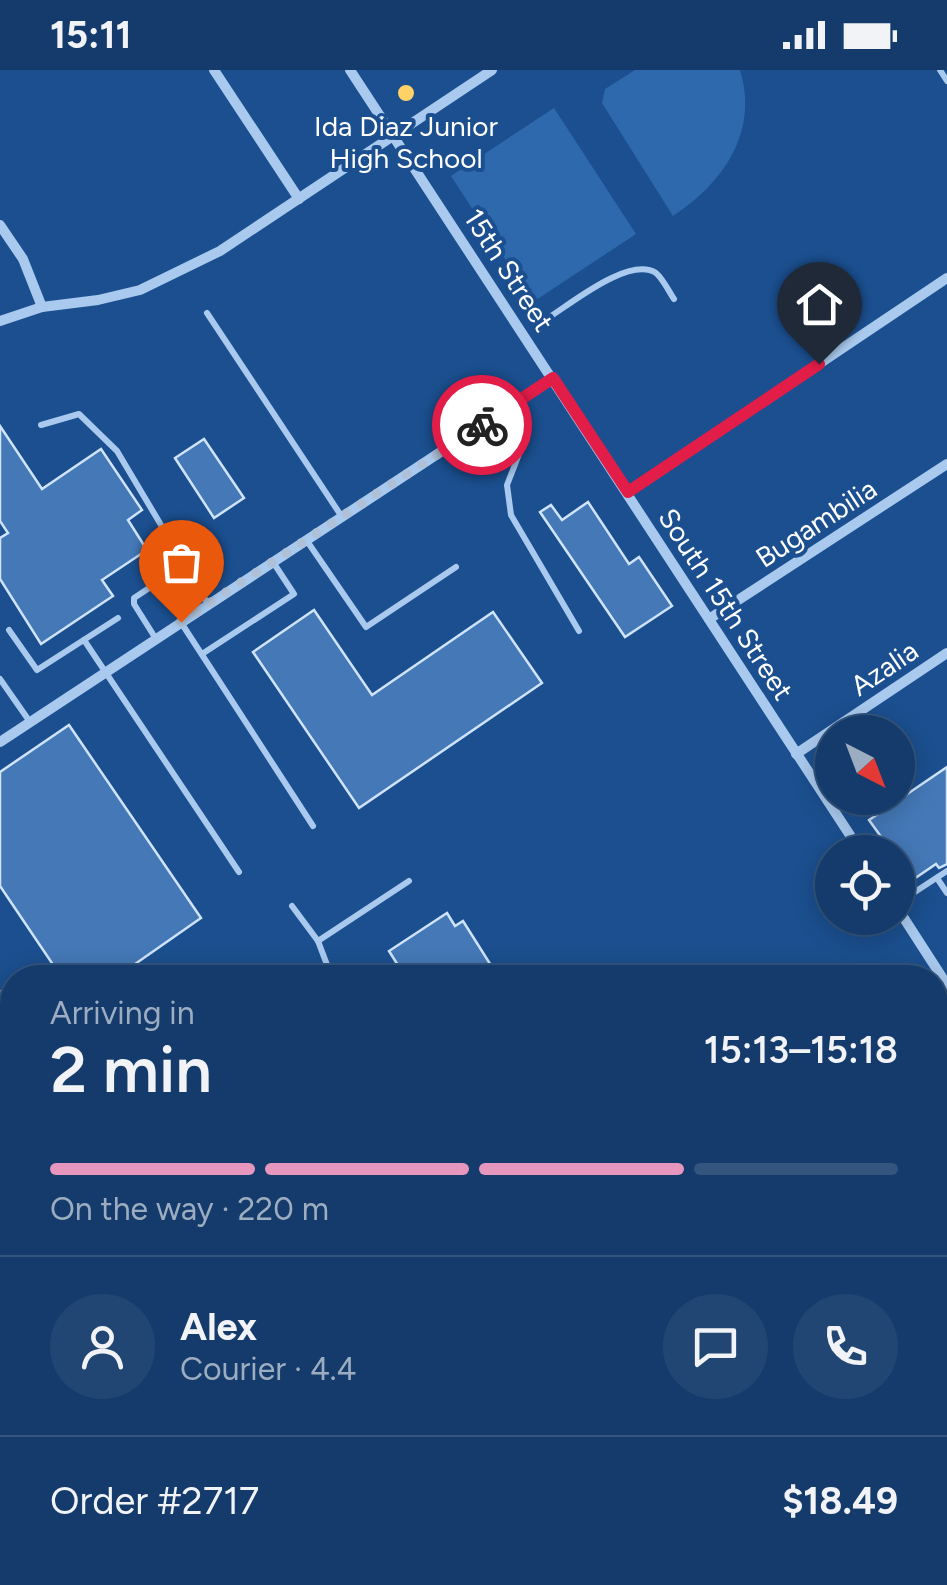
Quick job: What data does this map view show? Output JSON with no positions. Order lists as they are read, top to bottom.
{
  "streets": {
    "street": [
      "15th Street",
      "Bugambilia",
      "South 15th Street",
      "Azalia"
    ]
  },
  "crossings": [
    ["15th Street", "South 15th Street"],
    ["Bugambilia", "South 15th Street"],
    ["South 15th Street", "Azalia"]
  ],
  "places": ["Ida Diaz Junior High School"],
  "north": "bottom right",
  "page": {
    "status": "15:11",
    "heading": ["2 min", "Arriving in", "15:13–15:18"],
    "panel": [
      "Alex",
      "Courier · 4.4",
      "Order #2717",
      "$18.49"
    ],
    "bar": "On the way · 220 m"
  }
}
